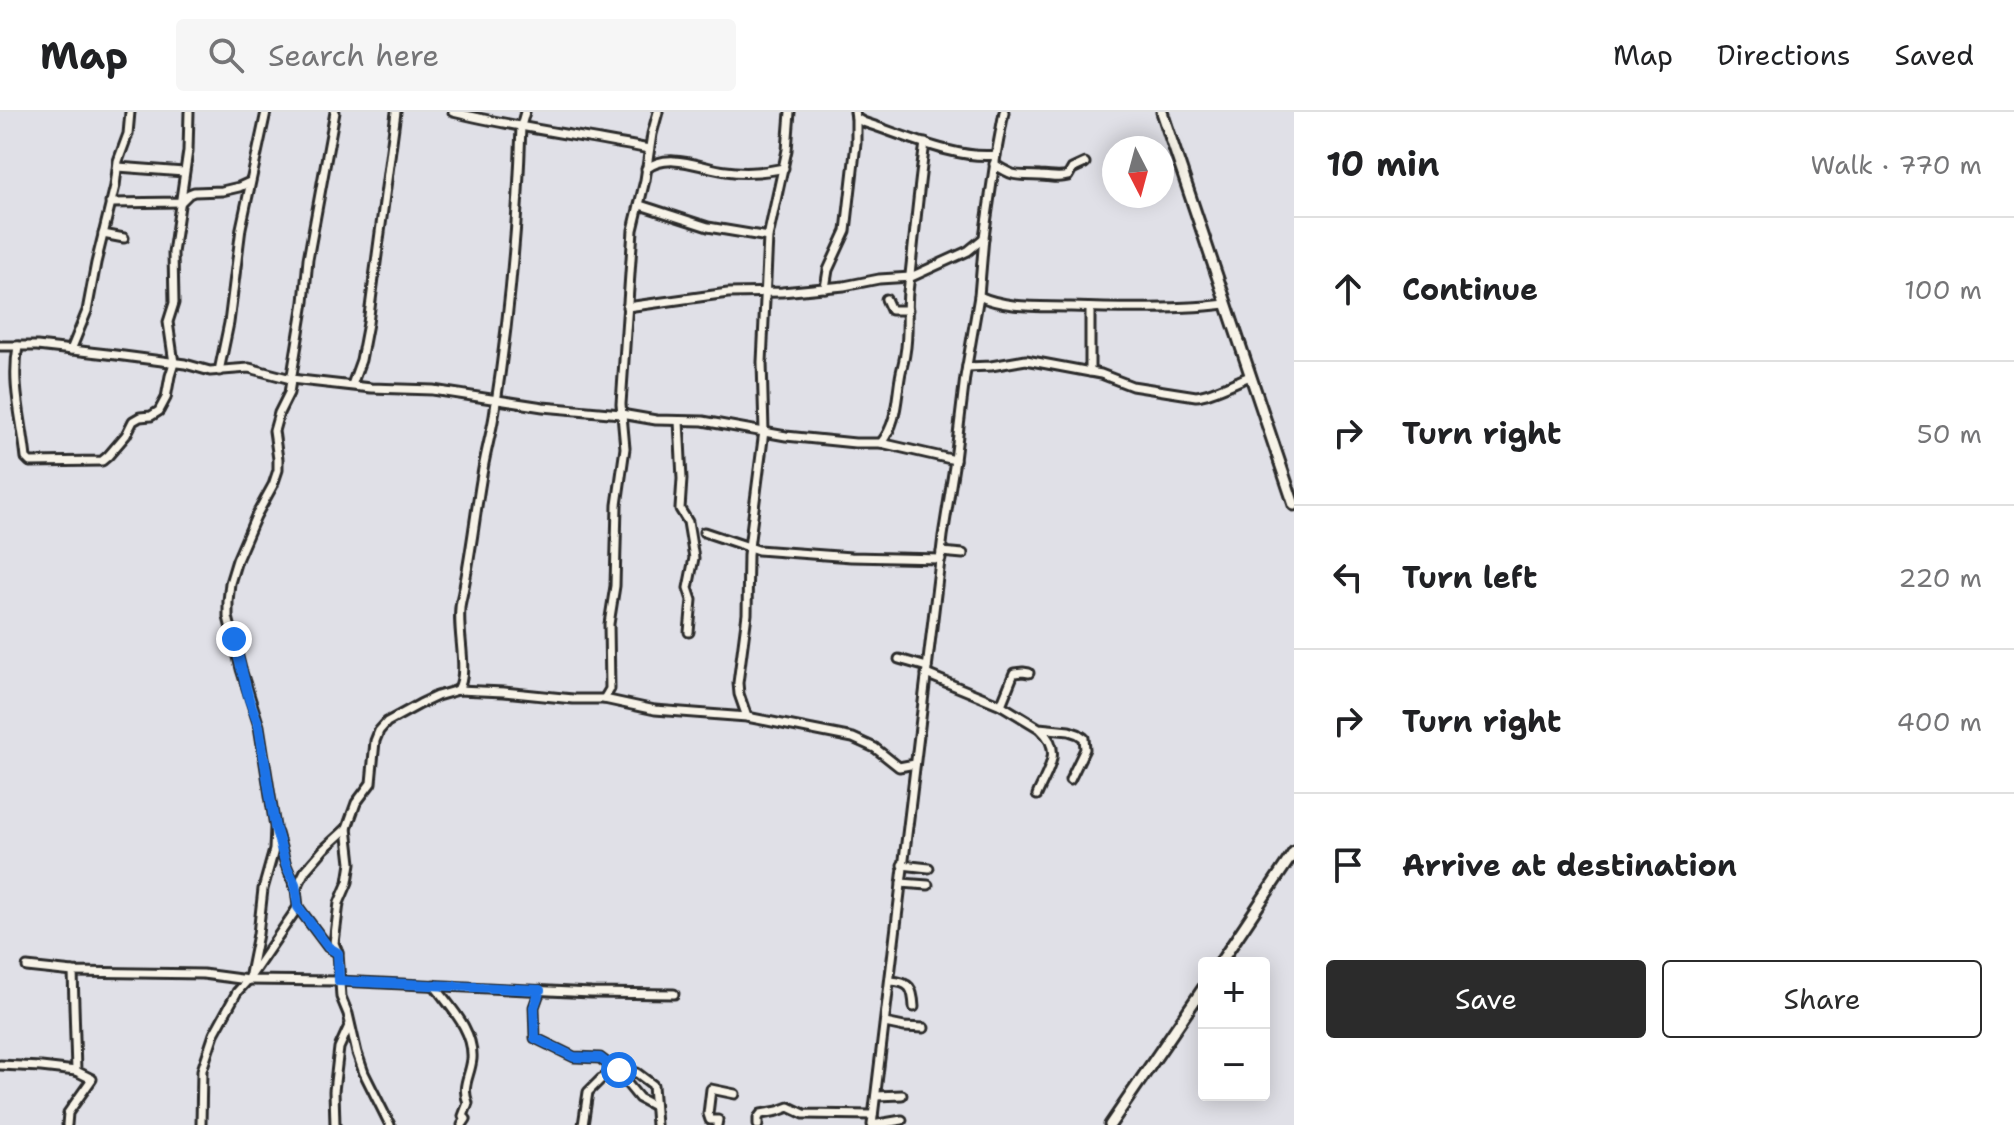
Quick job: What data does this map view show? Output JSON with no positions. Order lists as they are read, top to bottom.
{
  "north": "bottom",
  "page": {
    "header": "Map",
    "search": "Search here",
    "nav": ["Map", "Directions", "Saved"],
    "heading": ["10 min", "Walk · 770 m"],
    "list": [
      ["Continue", "100 m"],
      ["Turn right", "50 m"],
      ["Turn left", "220 m"],
      ["Turn right", "400 m"],
      "Arrive at destination"
    ],
    "buttons": ["Save", "Share"],
    "map_buttons": ["+", "−"]
  }
}
